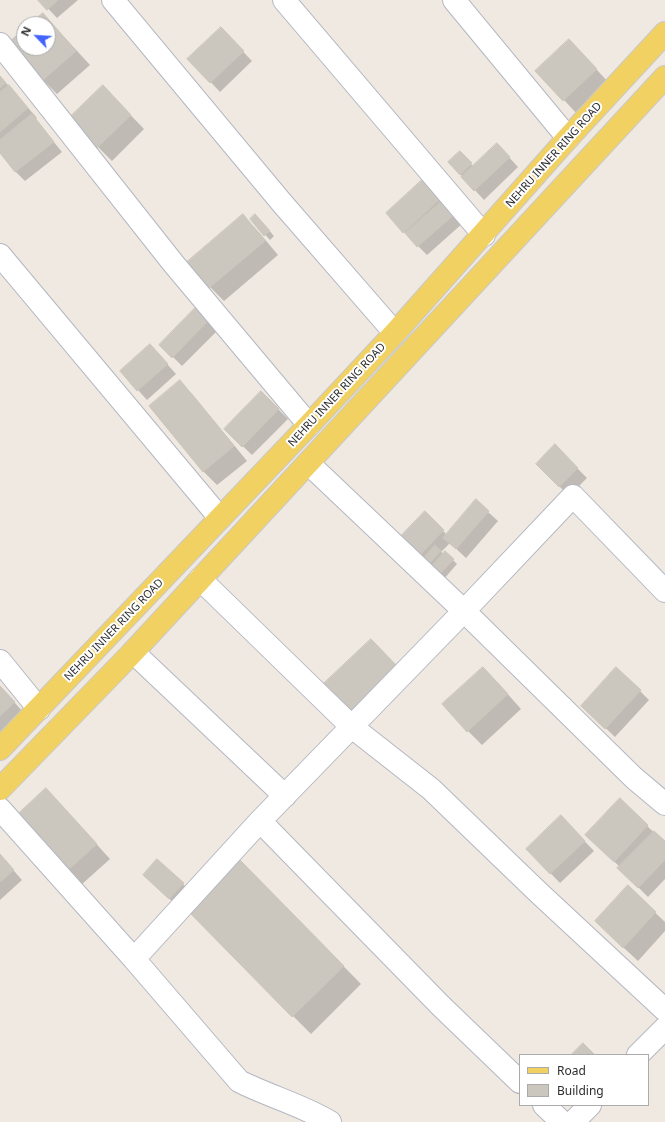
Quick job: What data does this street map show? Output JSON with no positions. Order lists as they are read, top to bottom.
{
  "streets": {
    "main road": ["NEHRU INNER RING ROAD"]
  },
  "legend": ["Road", "Building"],
  "north": "top left"
}
